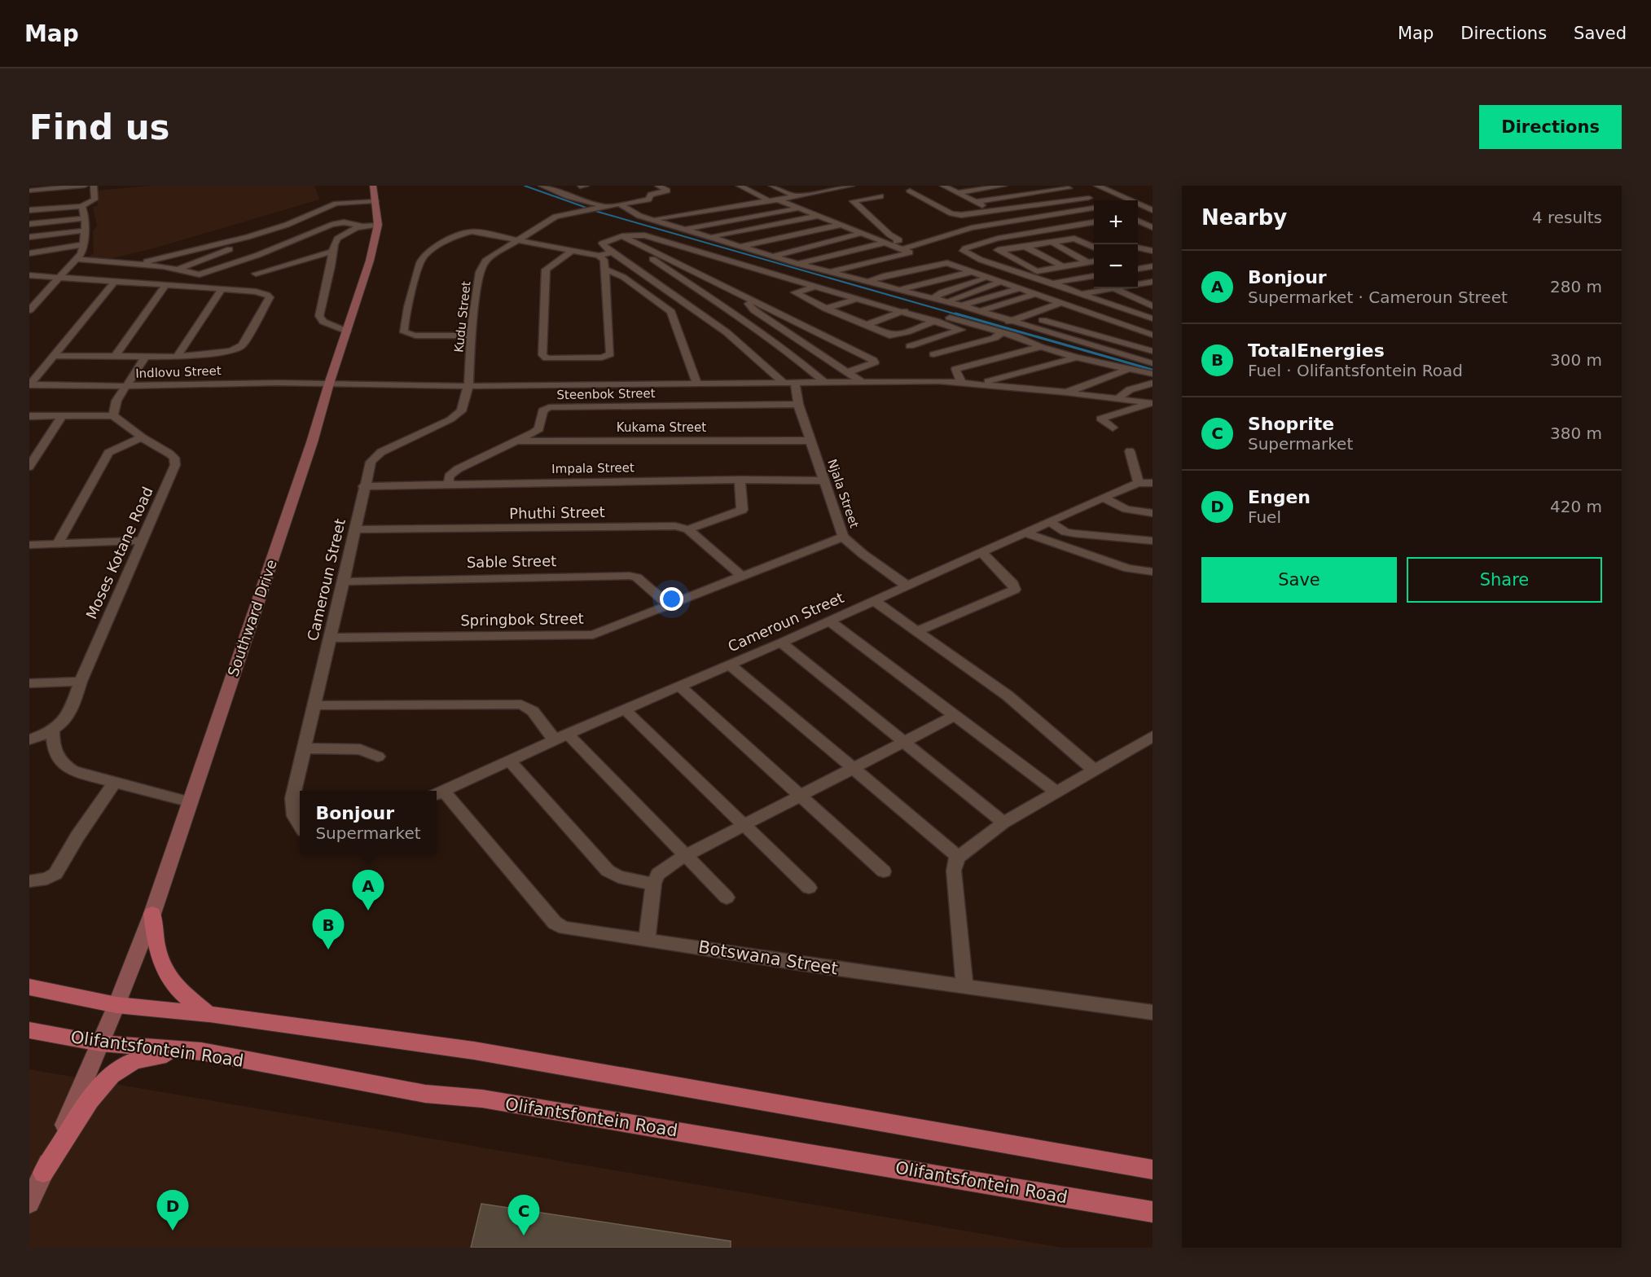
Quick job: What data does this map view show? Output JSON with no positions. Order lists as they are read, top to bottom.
{
  "streets": {
    "main road": ["Southward Drive", "Olifantsfontein Road"],
    "street": [
      "Kudu Street",
      "Indlovu Street",
      "Steenbok Street",
      "Kukama Street",
      "Impala Street",
      "Njala Street",
      "Phuthi Street",
      "Moses Kotane Road",
      "Sable Street",
      "Cameroun Street",
      "Springbok Street",
      "Botswana Street"
    ]
  },
  "crossings": [
    ["Kudu Street", "Indlovu Street"],
    ["Kudu Street", "Cameroun Street"],
    ["Indlovu Street", "Njala Street"],
    ["Indlovu Street", "Cameroun Street"],
    ["Indlovu Street", "Southward Drive"],
    ["Steenbok Street", "Kukama Street"],
    ["Steenbok Street", "Impala Street"],
    ["Steenbok Street", "Njala Street"],
    ["Kukama Street", "Njala Street"],
    ["Impala Street", "Njala Street"],
    ["Impala Street", "Cameroun Street"],
    ["Njala Street", "Cameroun Street"],
    ["Njala Street", "Springbok Street"],
    ["Phuthi Street", "Cameroun Street"],
    ["Sable Street", "Cameroun Street"],
    ["Sable Street", "Springbok Street"],
    ["Cameroun Street", "Springbok Street"],
    ["Cameroun Street", "Botswana Street"],
    ["Southward Drive", "Olifantsfontein Road"]
  ],
  "page": {
    "header": "Map",
    "nav": ["Map", "Directions", "Saved"],
    "buttons": [
      "Directions",
      ["Save", "Share"]
    ],
    "title": "Find us",
    "heading": ["Nearby", "4 results"],
    "map_buttons": ["+", "−"],
    "list": [
      {
        "mark": "A",
        "name": "Bonjour",
        "note": "Supermarket · Cameroun Street",
        "value": "280 m"
      },
      {
        "mark": "B",
        "name": "TotalEnergies",
        "note": "Fuel · Olifantsfontein Road",
        "value": "300 m"
      },
      {
        "mark": "C",
        "name": "Shoprite",
        "note": "Supermarket",
        "value": "380 m"
      },
      {
        "mark": "D",
        "name": "Engen",
        "note": "Fuel",
        "value": "420 m"
      }
    ],
    "popup": ["Bonjour", "Supermarket"],
    "pins": [
      "A",
      "B",
      "D",
      "C"
    ]
  }
}
